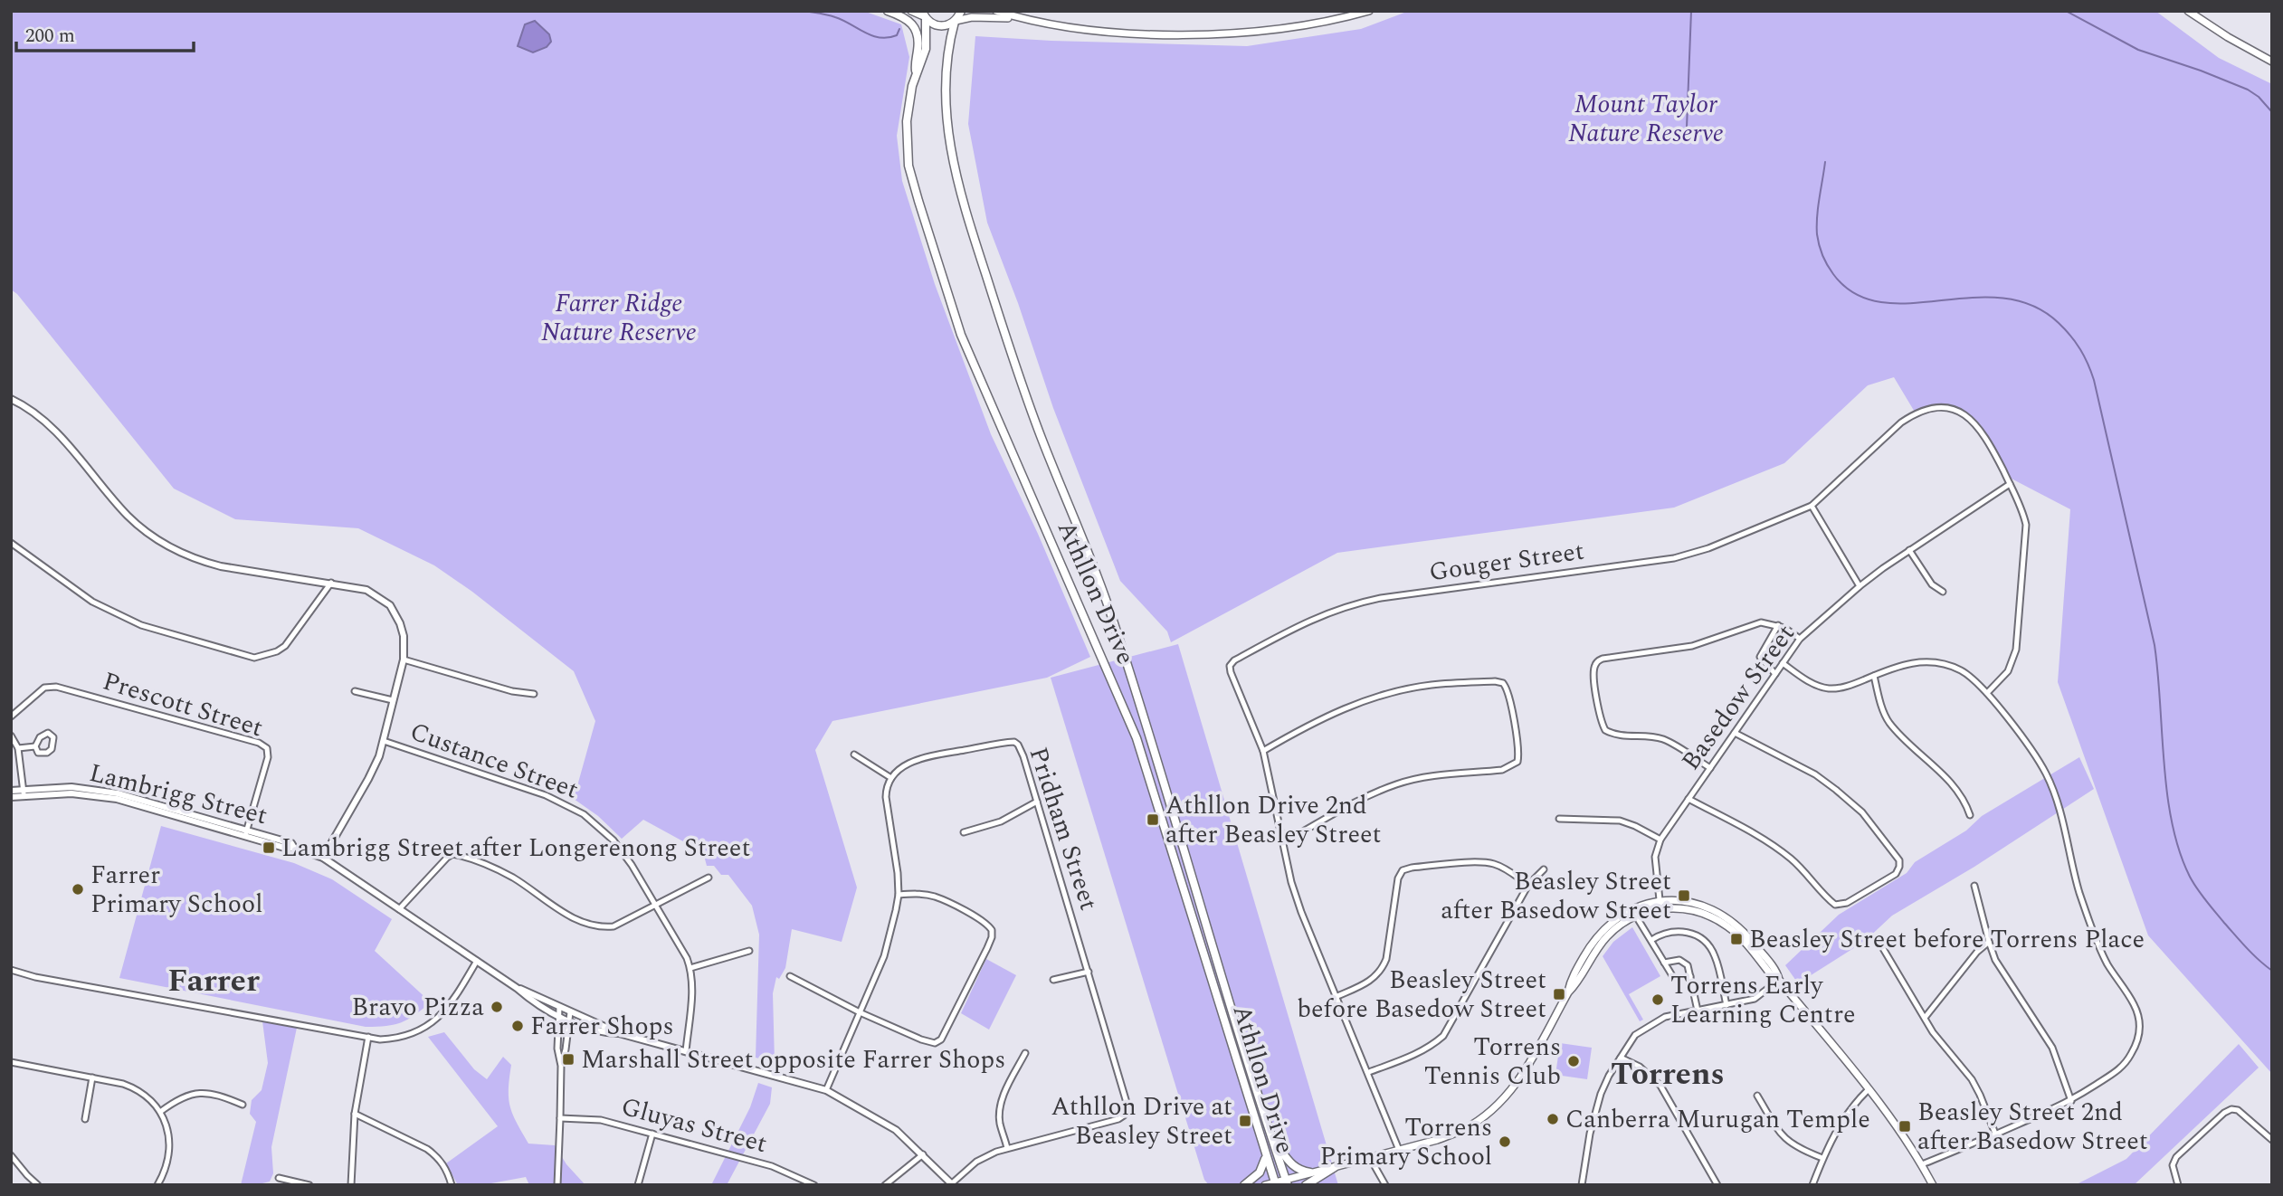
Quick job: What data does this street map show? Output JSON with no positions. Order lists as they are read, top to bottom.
{
  "streets": {
    "main road": ["Athllon Drive"],
    "street": [
      "Gouger Street",
      "Basedow Street",
      "Prescott Street",
      "Custance Street",
      "Lambrigg Street",
      "Pridham Street",
      "Gluyas Street"
    ]
  },
  "crossings": [
    ["Gouger Street", "Basedow Street"],
    ["Prescott Street", "Lambrigg Street"],
    ["Custance Street", "Lambrigg Street"],
    ["Lambrigg Street", "Pridham Street"]
  ],
  "districts": ["Farrer", "Torrens"],
  "parks": ["Mount Taylor Nature Reserve", "Farrer Ridge Nature Reserve"],
  "places": {
    "transit": [
      "Athllon Drive 2nd after Beasley Street",
      "Lambrigg Street after Longerenong Street",
      "Beasley Street after Basedow Street",
      "Beasley Street before Torrens Place",
      "Beasley Street before Basedow Street",
      "Marshall Street opposite Farrer Shops",
      "Athllon Drive at Beasley Street",
      "Beasley Street 2nd after Basedow Street"
    ],
    "other": [
      "Farrer Primary School",
      "Torrens Early Learning Centre",
      "Bravo Pizza",
      "Farrer Shops",
      "Torrens Tennis Club",
      "Canberra Murugan Temple",
      "Torrens Primary School"
    ]
  },
  "scale_bar": "200 m"
}
